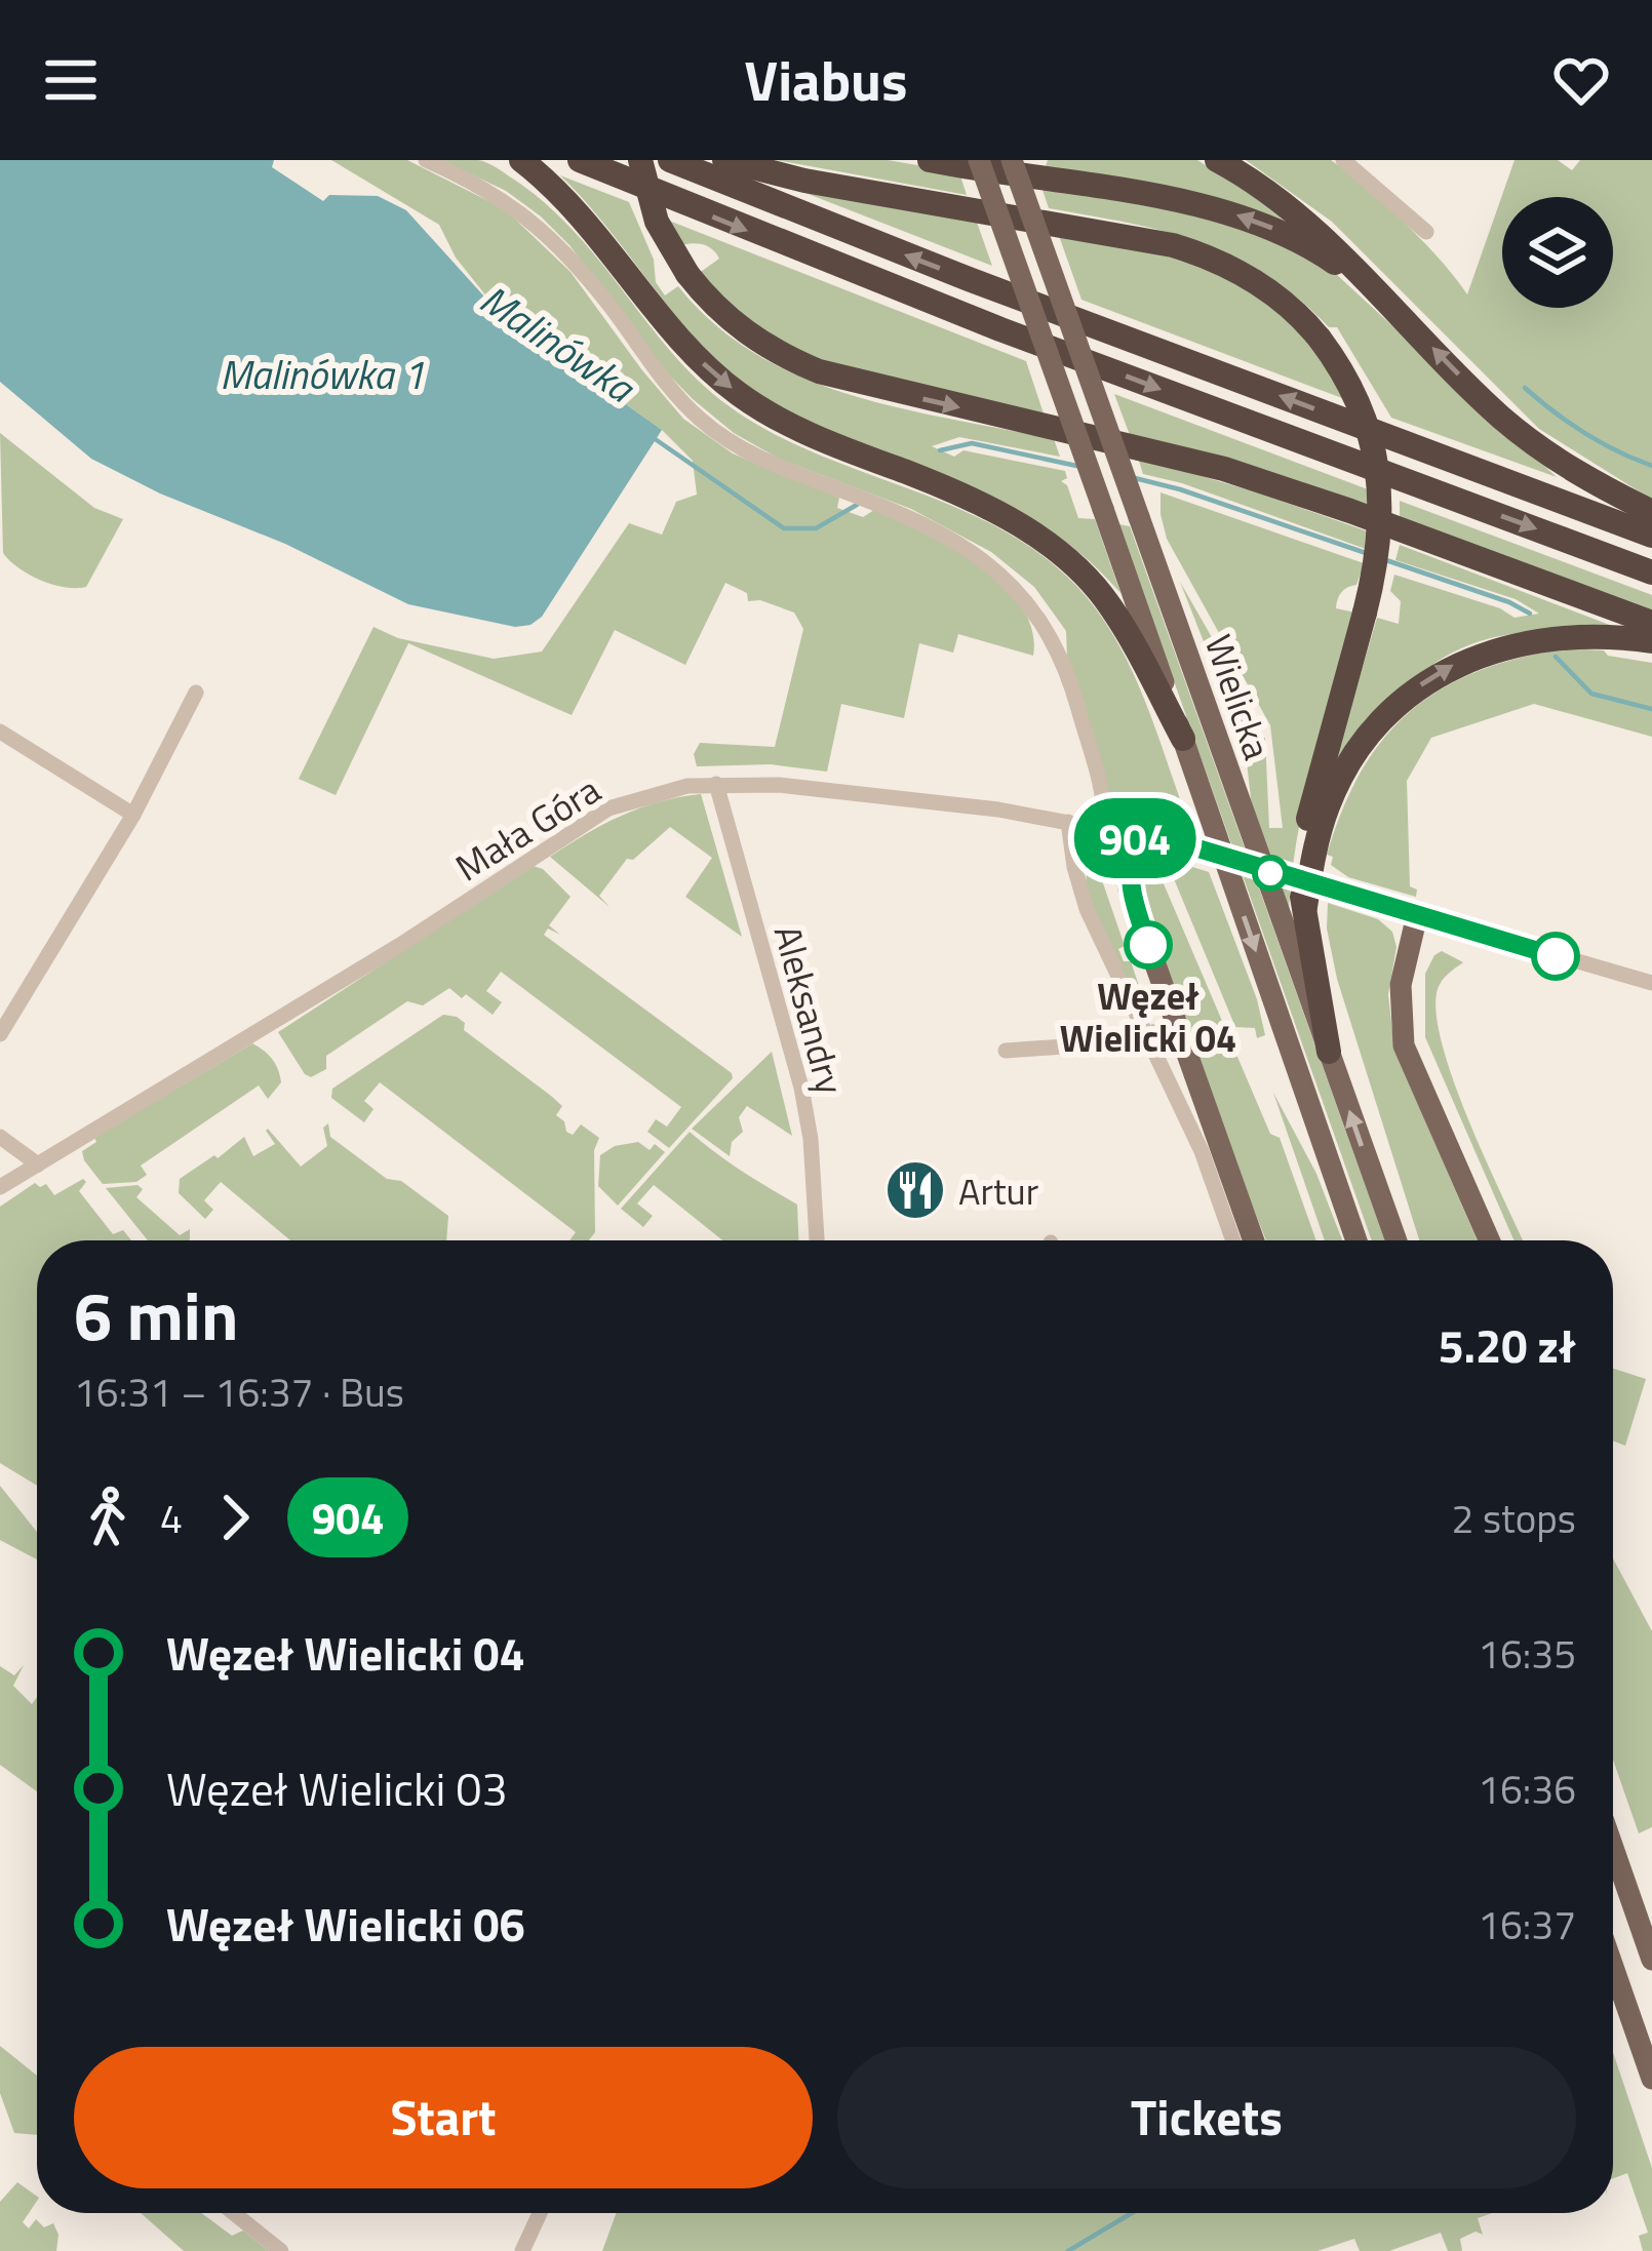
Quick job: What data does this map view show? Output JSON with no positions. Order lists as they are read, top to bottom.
{
  "streets": {
    "main road": ["Wielicka"],
    "street": ["Mała Góra", "Aleksandry"]
  },
  "crossings": [
    ["Mała Góra", "Aleksandry"]
  ],
  "water": ["Malinówka", "Malinówka 1"],
  "places": {
    "other": ["Węzeł Wielicki 04"],
    "restaurant": ["Artur"]
  },
  "lines": ["bus line 904"],
  "page": {
    "header": "Viabus",
    "on_map": "904",
    "heading": ["6 min", "16:31 – 16:37 · Bus", "5.20 zł"],
    "legs": ["4", "904", "2 stops"],
    "list": [
      {
        "name": "Węzeł Wielicki 04",
        "value": "16:35"
      },
      {
        "name": "Węzeł Wielicki 03",
        "value": "16:36"
      },
      {
        "name": "Węzeł Wielicki 06",
        "value": "16:37"
      }
    ],
    "buttons": ["Start", "Tickets"]
  }
}
